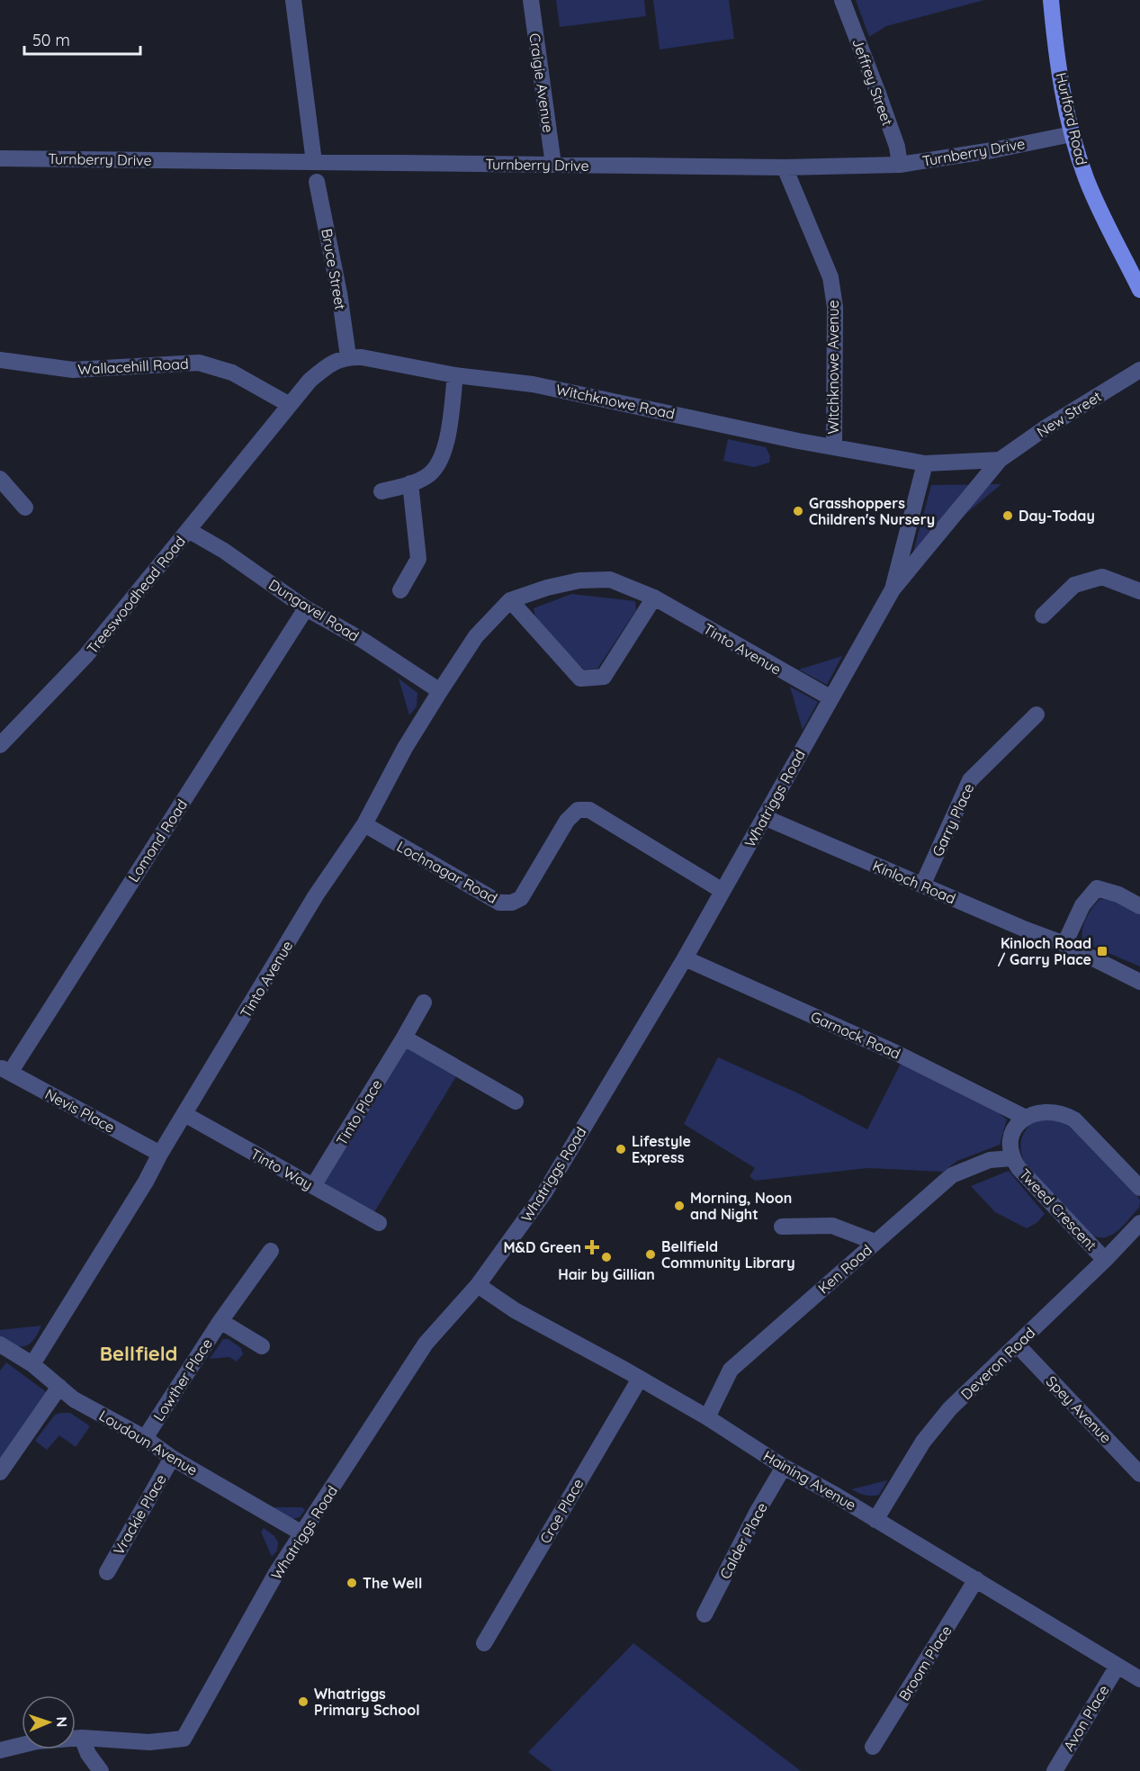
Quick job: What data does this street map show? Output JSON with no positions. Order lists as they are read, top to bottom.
{
  "streets": {
    "main road": ["Hurlford Road"],
    "street": [
      "Jeffrey Street",
      "Craigie Avenue",
      "Turnberry Drive",
      "Bruce Street",
      "Wallacehill Road",
      "Witchknowe Avenue",
      "Witchknowe Road",
      "New Street",
      "Treeswoodhead Road",
      "Dungavel Road",
      "Tinto Avenue",
      "Whatriggs Road",
      "Garry Place",
      "Lomond Road",
      "Lochnagar Road",
      "Kinloch Road",
      "Garnock Road",
      "Nevis Place",
      "Tinto Place",
      "Tinto Way",
      "Tweed Crescent",
      "Ken Road",
      "Deveron Road",
      "Lowther Place",
      "Spey Avenue",
      "Loudoun Avenue",
      "Haining Avenue",
      "Croe Place",
      "Vrackie Place",
      "Calder Place",
      "Broom Place",
      "Avon Place"
    ]
  },
  "crossings": [
    ["Jeffrey Street", "Turnberry Drive"],
    ["Craigie Avenue", "Turnberry Drive"],
    ["Hurlford Road", "Turnberry Drive"],
    ["Turnberry Drive", "Witchknowe Avenue"],
    ["Bruce Street", "Witchknowe Road"],
    ["Wallacehill Road", "Treeswoodhead Road"],
    ["Witchknowe Avenue", "Witchknowe Road"],
    ["Witchknowe Road", "New Street"],
    ["Witchknowe Road", "Whatriggs Road"],
    ["New Street", "Whatriggs Road"],
    ["Treeswoodhead Road", "Dungavel Road"],
    ["Dungavel Road", "Tinto Avenue"],
    ["Dungavel Road", "Lomond Road"],
    ["Tinto Avenue", "Whatriggs Road"],
    ["Tinto Avenue", "Lochnagar Road"],
    ["Tinto Avenue", "Nevis Place"],
    ["Tinto Avenue", "Tinto Way"],
    ["Tinto Avenue", "Loudoun Avenue"],
    ["Whatriggs Road", "Lochnagar Road"],
    ["Whatriggs Road", "Kinloch Road"],
    ["Whatriggs Road", "Garnock Road"],
    ["Whatriggs Road", "Loudoun Avenue"],
    ["Whatriggs Road", "Haining Avenue"],
    ["Garry Place", "Kinloch Road"],
    ["Lomond Road", "Nevis Place"],
    ["Garnock Road", "Tweed Crescent"],
    ["Tinto Place", "Tinto Way"],
    ["Tweed Crescent", "Ken Road"],
    ["Tweed Crescent", "Deveron Road"],
    ["Ken Road", "Haining Avenue"],
    ["Deveron Road", "Spey Avenue"],
    ["Deveron Road", "Haining Avenue"],
    ["Lowther Place", "Loudoun Avenue"],
    ["Loudoun Avenue", "Vrackie Place"],
    ["Haining Avenue", "Croe Place"],
    ["Haining Avenue", "Calder Place"],
    ["Haining Avenue", "Broom Place"],
    ["Haining Avenue", "Avon Place"]
  ],
  "districts": ["Bellfield"],
  "places": {
    "other": [
      "Grasshoppers Children's Nursery",
      "Day-Today",
      "Lifestyle Express",
      "Morning, Noon and Night",
      "Bellfield Community Library",
      "Hair by Gillian",
      "The Well",
      "Whatriggs Primary School"
    ],
    "transit": ["Kinloch Road / Garry Place"],
    "health": ["M&D Green"]
  },
  "scale_bar": "50 m",
  "north": "right"
}
